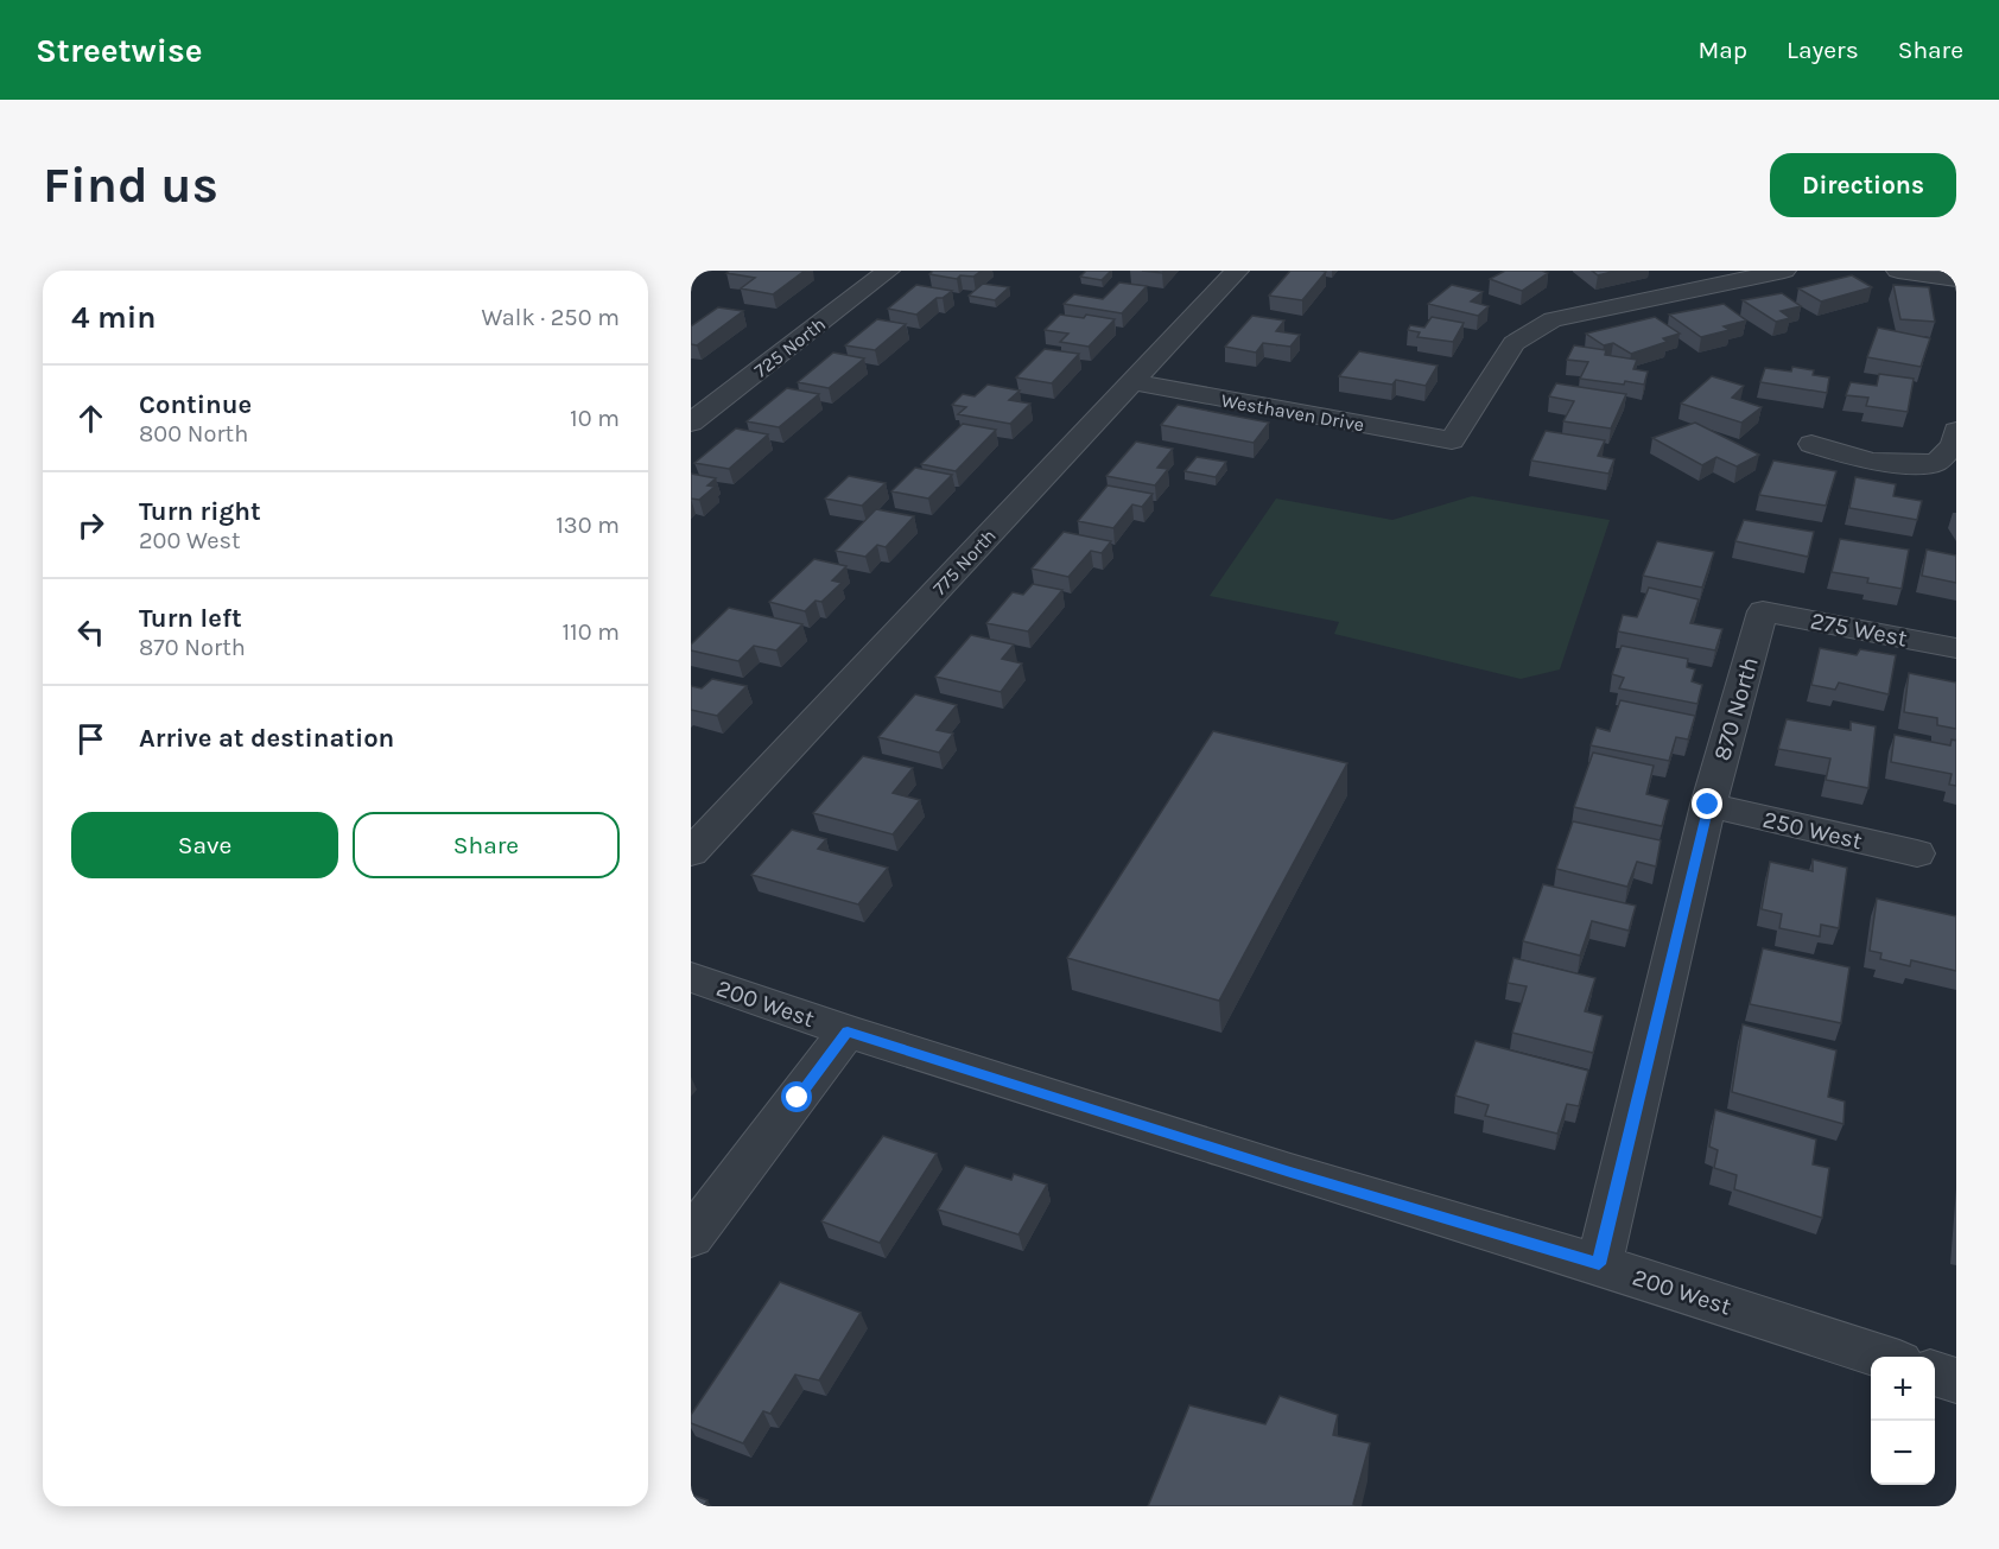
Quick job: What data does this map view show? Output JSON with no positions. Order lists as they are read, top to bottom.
{
  "streets": {
    "street": [
      "725 North",
      "Westhaven Drive",
      "775 North",
      "275 West",
      "870 North",
      "250 West",
      "200 West"
    ]
  },
  "crossings": [
    ["Westhaven Drive", "775 North"],
    ["275 West", "870 North"],
    ["870 North", "250 West"],
    ["870 North", "200 West"]
  ],
  "page": {
    "header": "Streetwise",
    "nav": ["Map", "Layers", "Share"],
    "buttons": [
      "Directions",
      ["Save", "Share"]
    ],
    "title": "Find us",
    "heading": ["4 min", "Walk · 250 m"],
    "list": [
      ["Continue", "800 North", "10 m"],
      ["Turn right", "200 West", "130 m"],
      ["Turn left", "870 North", "110 m"],
      "Arrive at destination"
    ],
    "map_buttons": ["+", "−"]
  }
}
